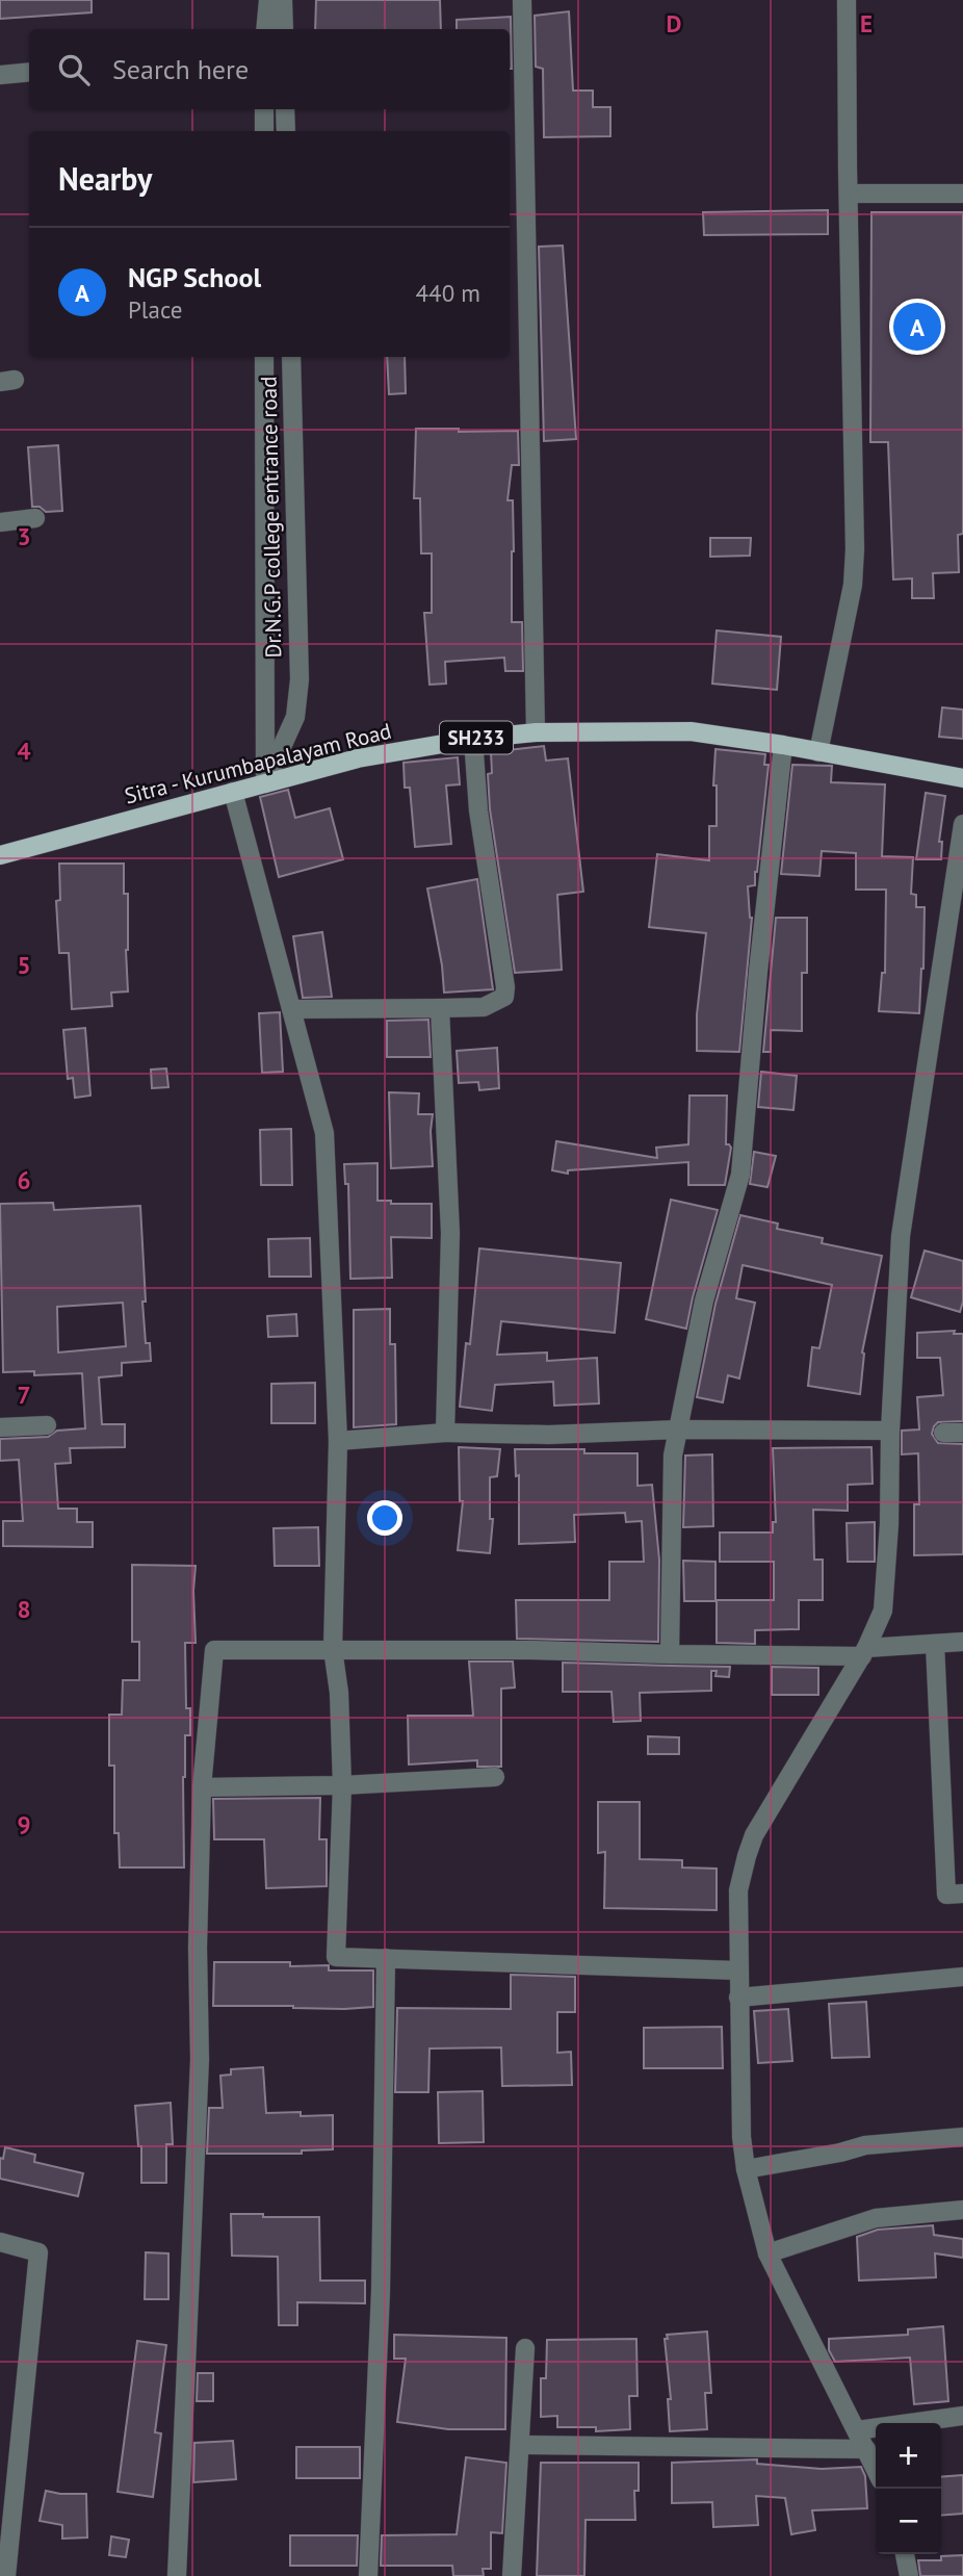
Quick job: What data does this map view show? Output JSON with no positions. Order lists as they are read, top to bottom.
{
  "streets": {
    "main road": ["SH233", "Sitra - Kurumbapalayam Road"],
    "street": ["Dr.N.G.P college entrance road"]
  },
  "crossings": [
    ["Dr.N.G.P college entrance road", "Sitra - Kurumbapalayam Road"]
  ],
  "page": {
    "search": "Search here",
    "heading": "Nearby",
    "list": [
      {
        "mark": "A",
        "name": "NGP School",
        "note": "Place",
        "value": "440 m"
      }
    ],
    "pins": "A",
    "map_buttons": ["+", "−"]
  },
  "grid": {
    "columns": ["D", "E"],
    "rows": [
      "3",
      "4",
      "5",
      "6",
      "7",
      "8",
      "9"
    ]
  }
}
